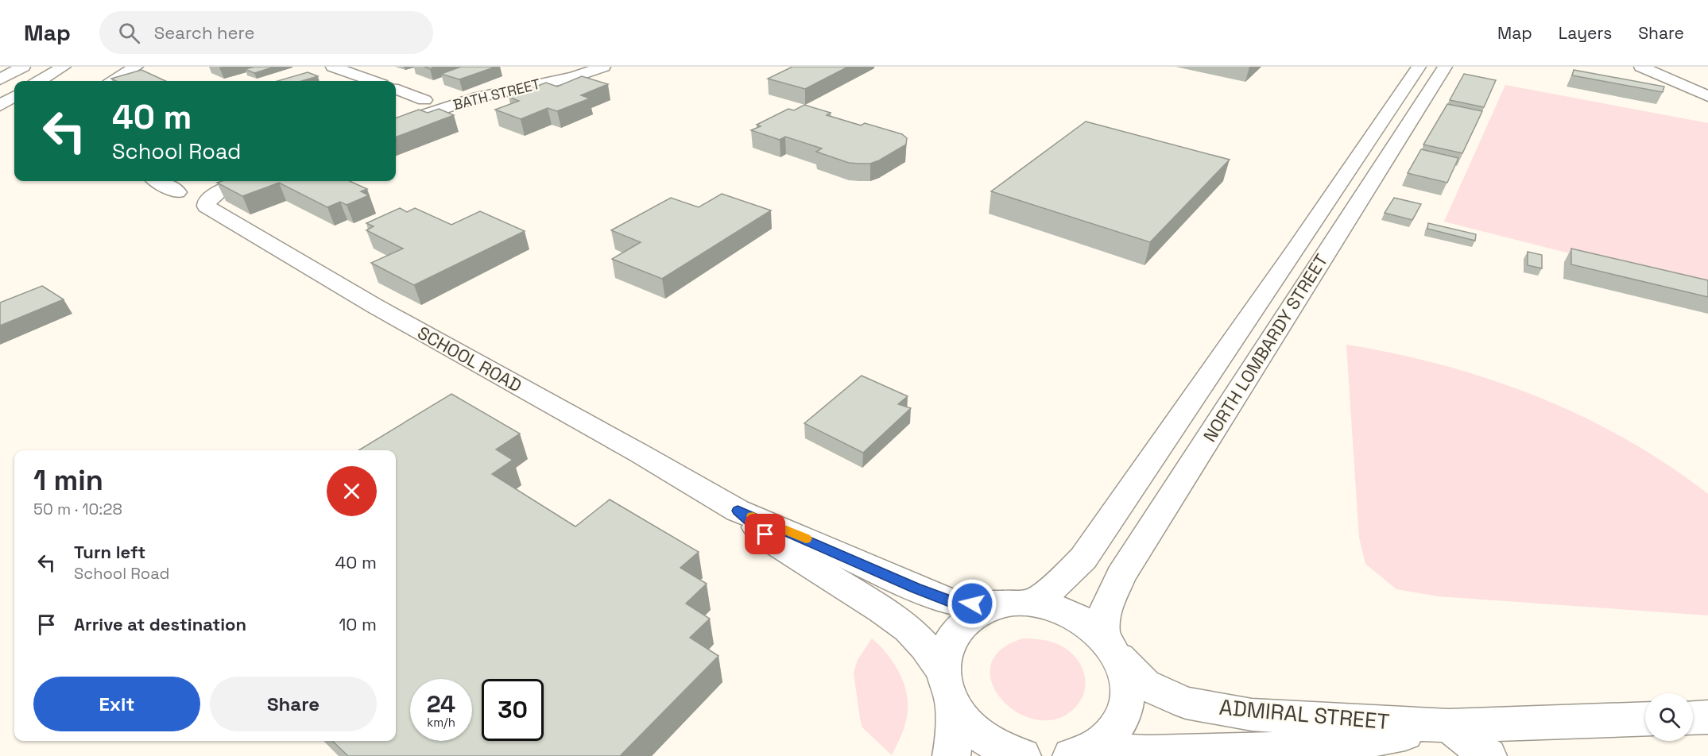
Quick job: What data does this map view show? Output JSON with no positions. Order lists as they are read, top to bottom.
{
  "streets": {
    "main road": [
      "BATH STREET",
      "NORTH LOMBARDY STREET",
      "SCHOOL ROAD",
      "ADMIRAL STREET"
    ]
  },
  "crossings": [
    ["NORTH LOMBARDY STREET", "SCHOOL ROAD"],
    ["NORTH LOMBARDY STREET", "ADMIRAL STREET"],
    ["SCHOOL ROAD", "ADMIRAL STREET"]
  ],
  "page": {
    "header": "Map",
    "search": "Search here",
    "nav": ["Map", "Layers", "Share"],
    "turn": ["40 m", "School Road"],
    "heading": ["1 min", "50 m · 10:28"],
    "list": [
      {
        "name": "Turn left",
        "note": "School Road",
        "value": "40 m"
      },
      {
        "name": "Arrive at destination",
        "value": "10 m"
      }
    ],
    "buttons": ["Exit", "Share"],
    "speed": "24 km/h",
    "limit": "30"
  }
}
